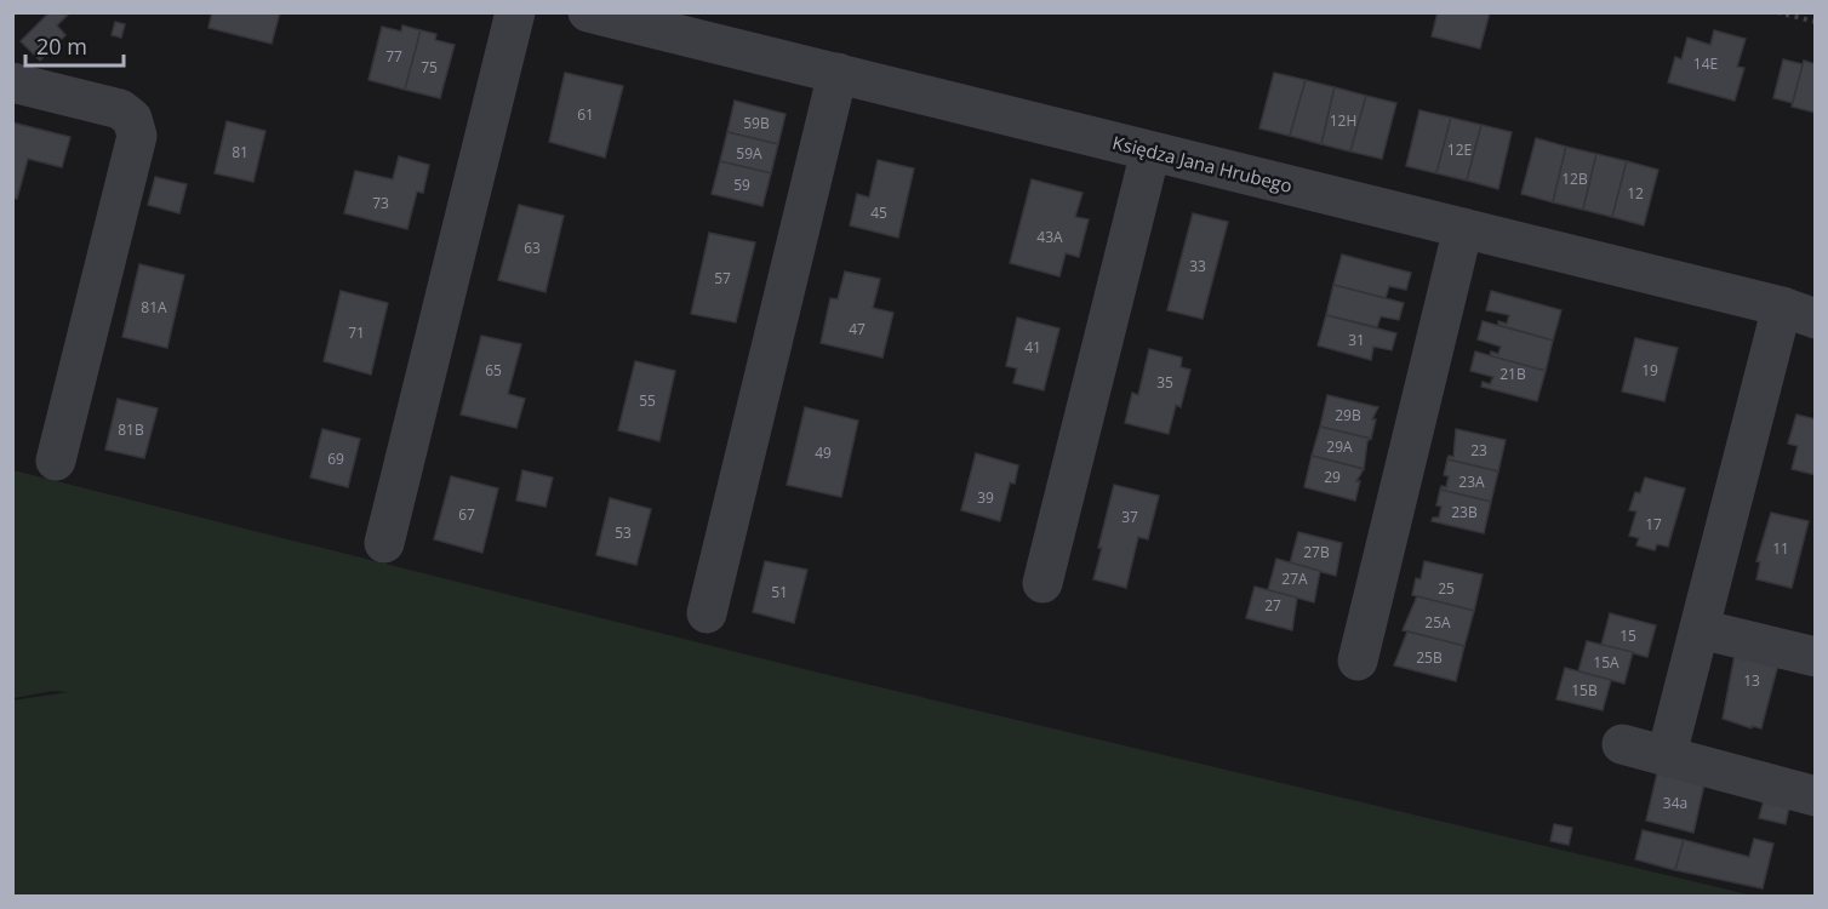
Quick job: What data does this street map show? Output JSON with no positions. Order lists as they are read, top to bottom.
{
  "streets": {
    "street": ["Księdza Jana Hrubego"]
  },
  "house_numbers": [
    "77",
    "14E",
    "75",
    "61",
    "12H",
    "59B",
    "12E",
    "81",
    "59A",
    "12B",
    "59",
    "12",
    "73",
    "45",
    "43A",
    "63",
    "33",
    "57",
    "81A",
    "47",
    "71",
    "31",
    "41",
    "65",
    "19",
    "21B",
    "35",
    "55",
    "29B",
    "81B",
    "29A",
    "23",
    "49",
    "69",
    "29",
    "23A",
    "39",
    "23B",
    "67",
    "37",
    "17",
    "53",
    "11",
    "27B",
    "27A",
    "25",
    "51",
    "27",
    "25A",
    "15",
    "25B",
    "15A",
    "13",
    "15B",
    "34a"
  ],
  "scale_bar": "20 m"
}
